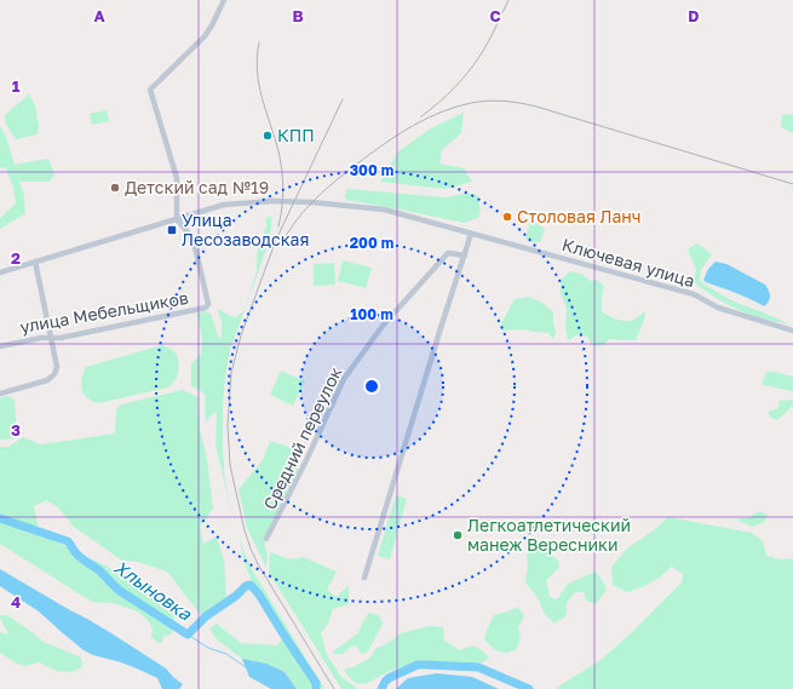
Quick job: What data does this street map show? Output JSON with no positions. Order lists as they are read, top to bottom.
{
  "streets": {
    "street": ["Ключевая улица", "улица Мебельщиков", "Средний переулок"]
  },
  "crossings": [
    ["Ключевая улица", "улица Мебельщиков"]
  ],
  "water": ["Хлыновка"],
  "places": {
    "other": [
      "КПП",
      "Детский сад №19",
      "Столовая Ланч",
      "Легкоатлетический манеж Вересники"
    ],
    "transit": ["Улица Лесозаводская"]
  },
  "grid": {
    "columns": [
      "A",
      "B",
      "C",
      "D"
    ],
    "rows": [
      "1",
      "2",
      "3",
      "4"
    ]
  },
  "rings": ["300 m", "200 m", "100 m"]
}
